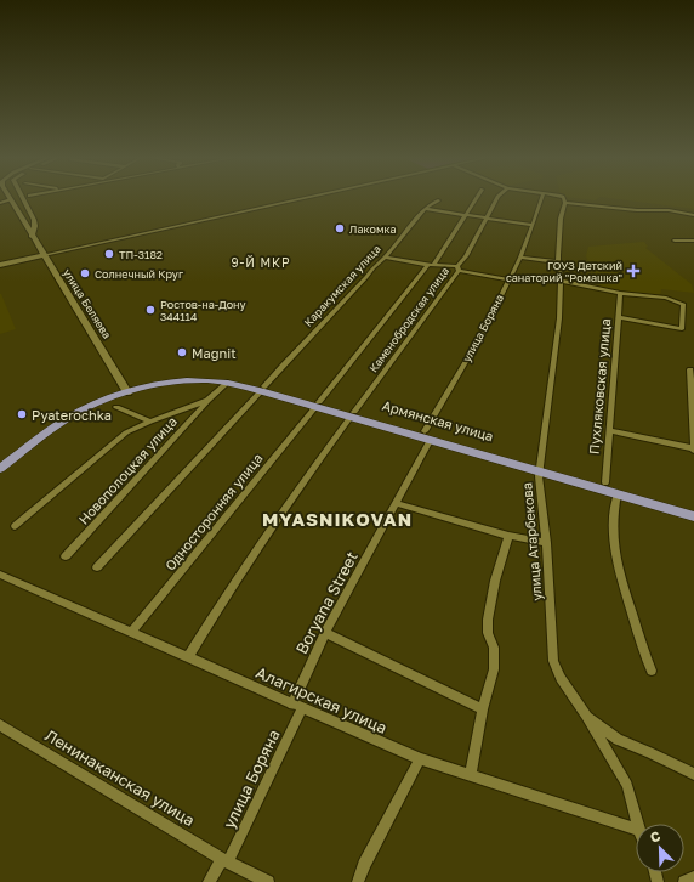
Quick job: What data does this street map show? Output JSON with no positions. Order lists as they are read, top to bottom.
{
  "streets": {
    "main road": ["улица Беляева", "Армянская улица"],
    "street": [
      "Каракумская улица",
      "Каменобродская улица",
      "улица Боряна",
      "Пухляковская улица",
      "Новополоцкая улица",
      "Односторонняя улица",
      "улица Атарбекова",
      "Boryana Street",
      "Алагирская улица",
      "Ленинаканская улица"
    ]
  },
  "crossings": [
    ["Каракумская улица", "Армянская улица"],
    ["Каменобродская улица", "Армянская улица"],
    ["Каменобродская улица", "Алагирская улица"],
    ["улица Боряна", "Армянская улица"],
    ["улица Боряна", "Boryana Street"],
    ["улица Боряна", "Алагирская улица"],
    ["улица Боряна", "Ленинаканская улица"],
    ["Пухляковская улица", "Армянская улица"],
    ["Армянская улица", "Новополоцкая улица"],
    ["Армянская улица", "Односторонняя улица"],
    ["Армянская улица", "улица Атарбекова"],
    ["Армянская улица", "Boryana Street"],
    ["Односторонняя улица", "Алагирская улица"],
    ["Boryana Street", "Алагирская улица"]
  ],
  "districts": ["9-Й МКР", "MYASNIKOVAN"],
  "places": {
    "other": [
      "Лакомка",
      "ТП-3182",
      "Солнечный Круг",
      "Ростов-на-Дону 344114",
      "Magnit",
      "Pyaterochka"
    ],
    "health": ["ГОУЗ Детский санаторий \"Ромашка\""]
  },
  "north": "top left"
}
